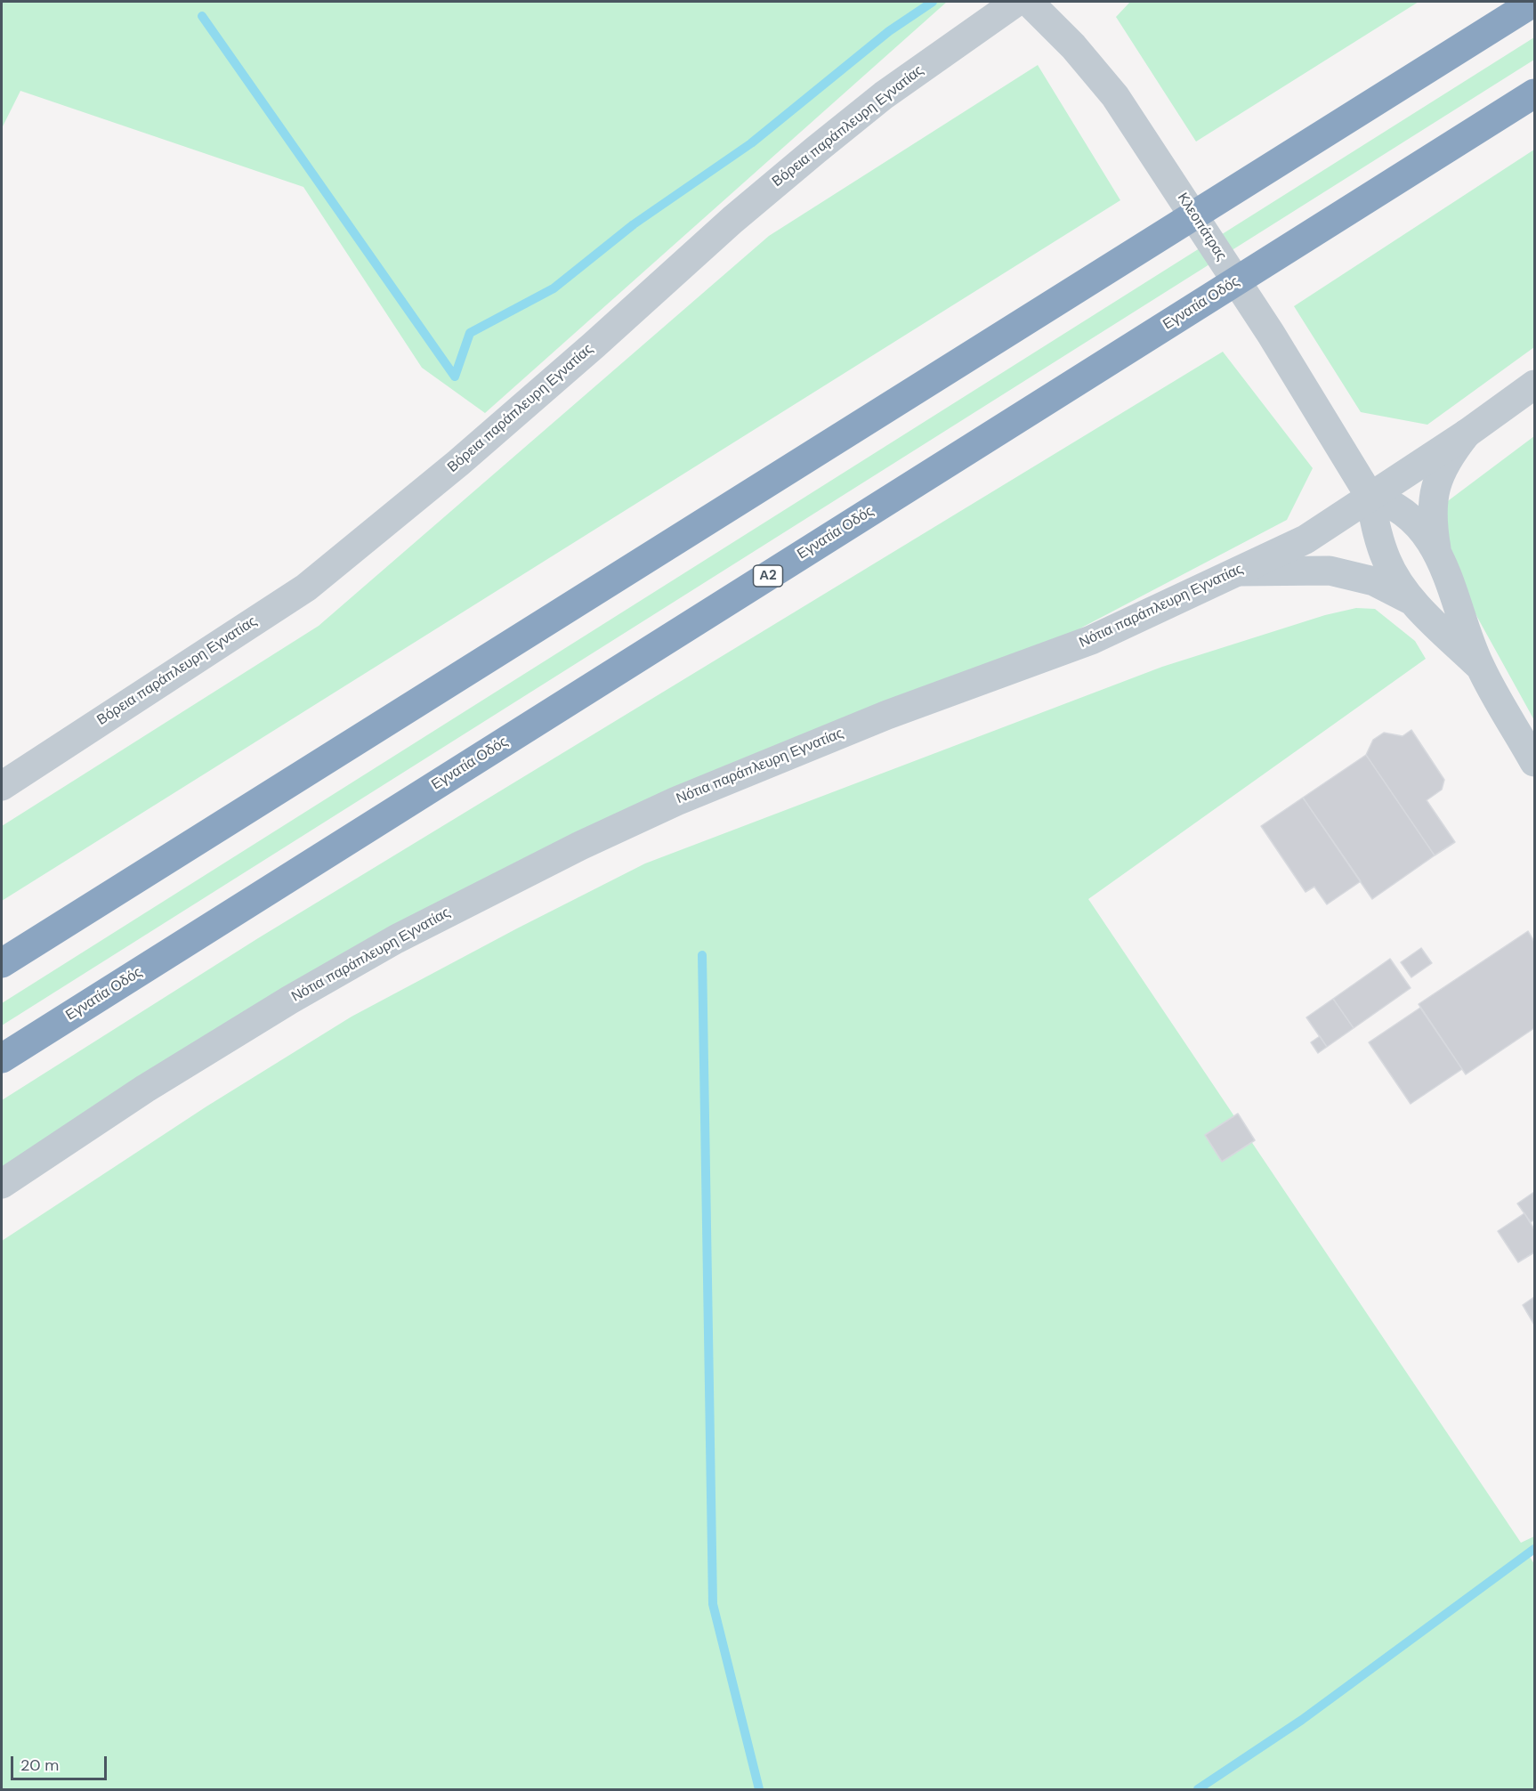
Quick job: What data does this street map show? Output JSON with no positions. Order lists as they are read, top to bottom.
{
  "streets": {
    "highway": ["Εγνατία Οδός", "Α2"],
    "street": ["Βόρεια παράπλευρη Εγνατίας", "Κλεοπάτρας", "Νότια παράπλευρη Εγνατίας"]
  },
  "crossings": [
    ["Κλεοπάτρας", "Νότια παράπλευρη Εγνατίας"]
  ],
  "scale_bar": "20 m"
}
